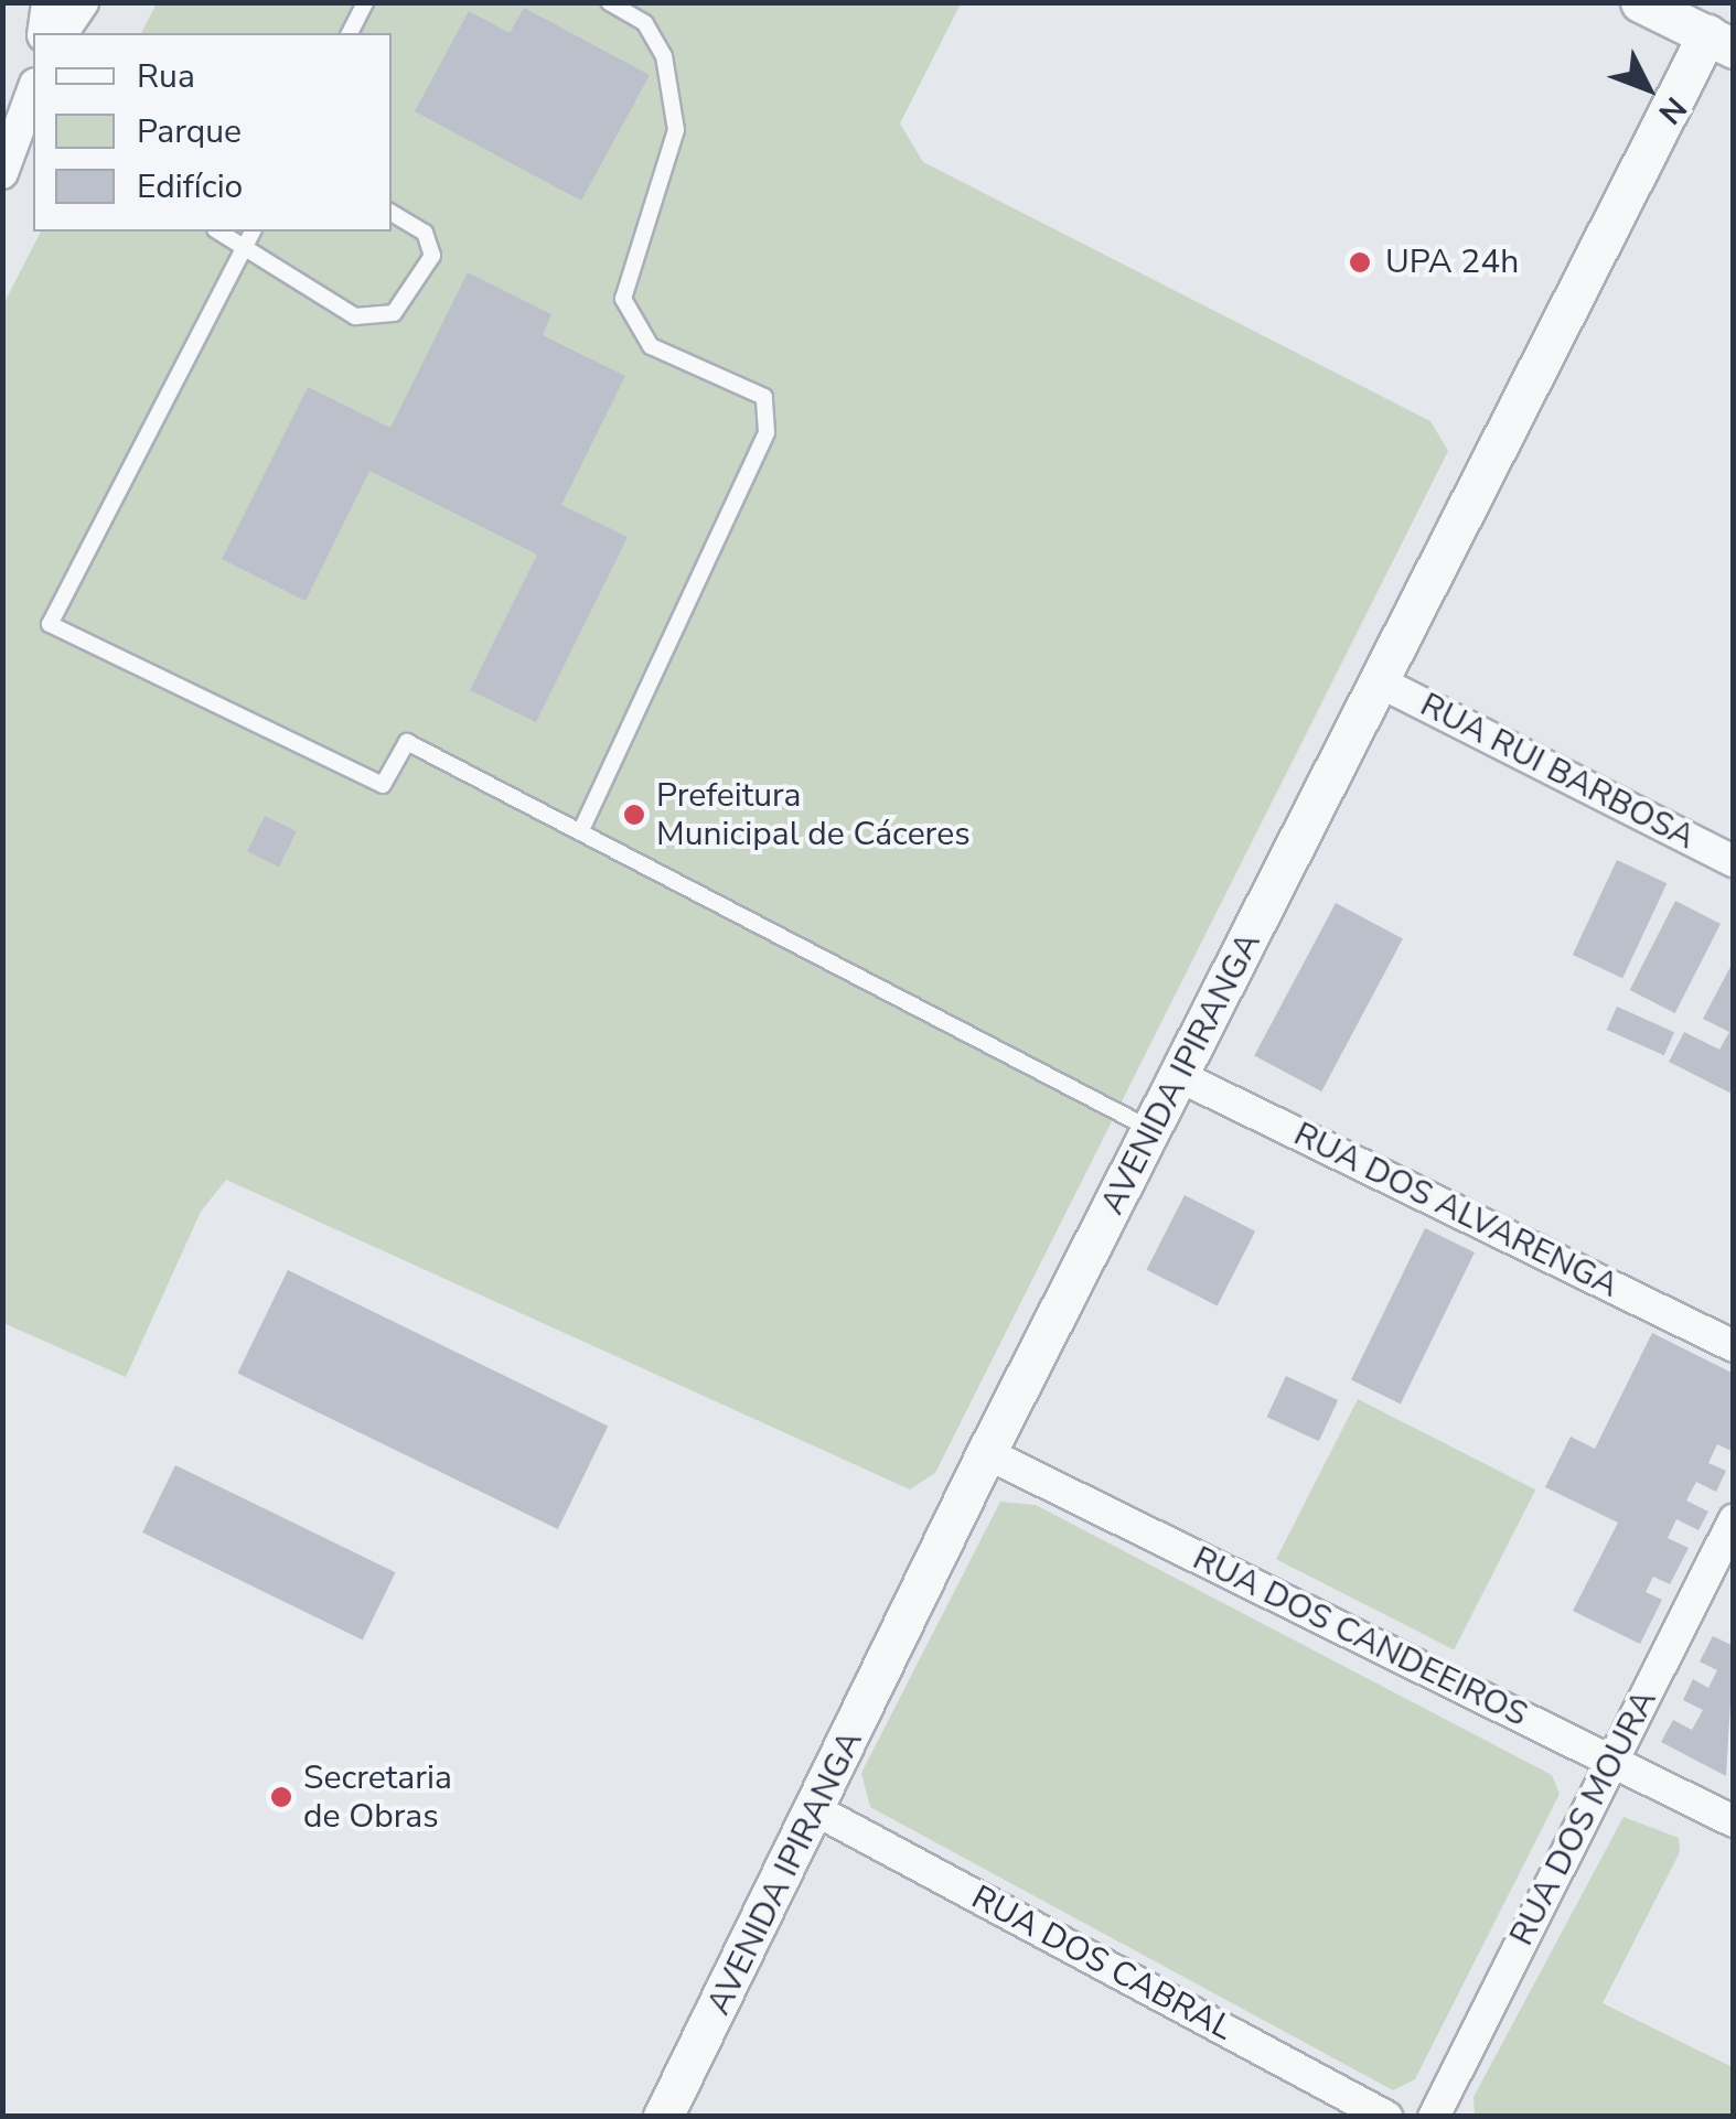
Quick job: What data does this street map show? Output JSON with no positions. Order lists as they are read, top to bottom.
{
  "streets": {
    "street": [
      "RUA RUI BARBOSA",
      "AVENIDA IPIRANGA",
      "RUA DOS ALVARENGA",
      "RUA DOS CANDEEIROS",
      "RUA DOS MOURA",
      "RUA DOS CABRAL"
    ]
  },
  "crossings": [
    ["RUA RUI BARBOSA", "AVENIDA IPIRANGA"],
    ["AVENIDA IPIRANGA", "RUA DOS ALVARENGA"],
    ["AVENIDA IPIRANGA", "RUA DOS CANDEEIROS"],
    ["AVENIDA IPIRANGA", "RUA DOS CABRAL"],
    ["RUA DOS CANDEEIROS", "RUA DOS MOURA"]
  ],
  "places": ["UPA 24h", "Prefeitura Municipal de Cáceres", "Secretaria de Obras"],
  "legend": ["Rua", "Parque", "Edifício"],
  "north": "bottom right"
}
